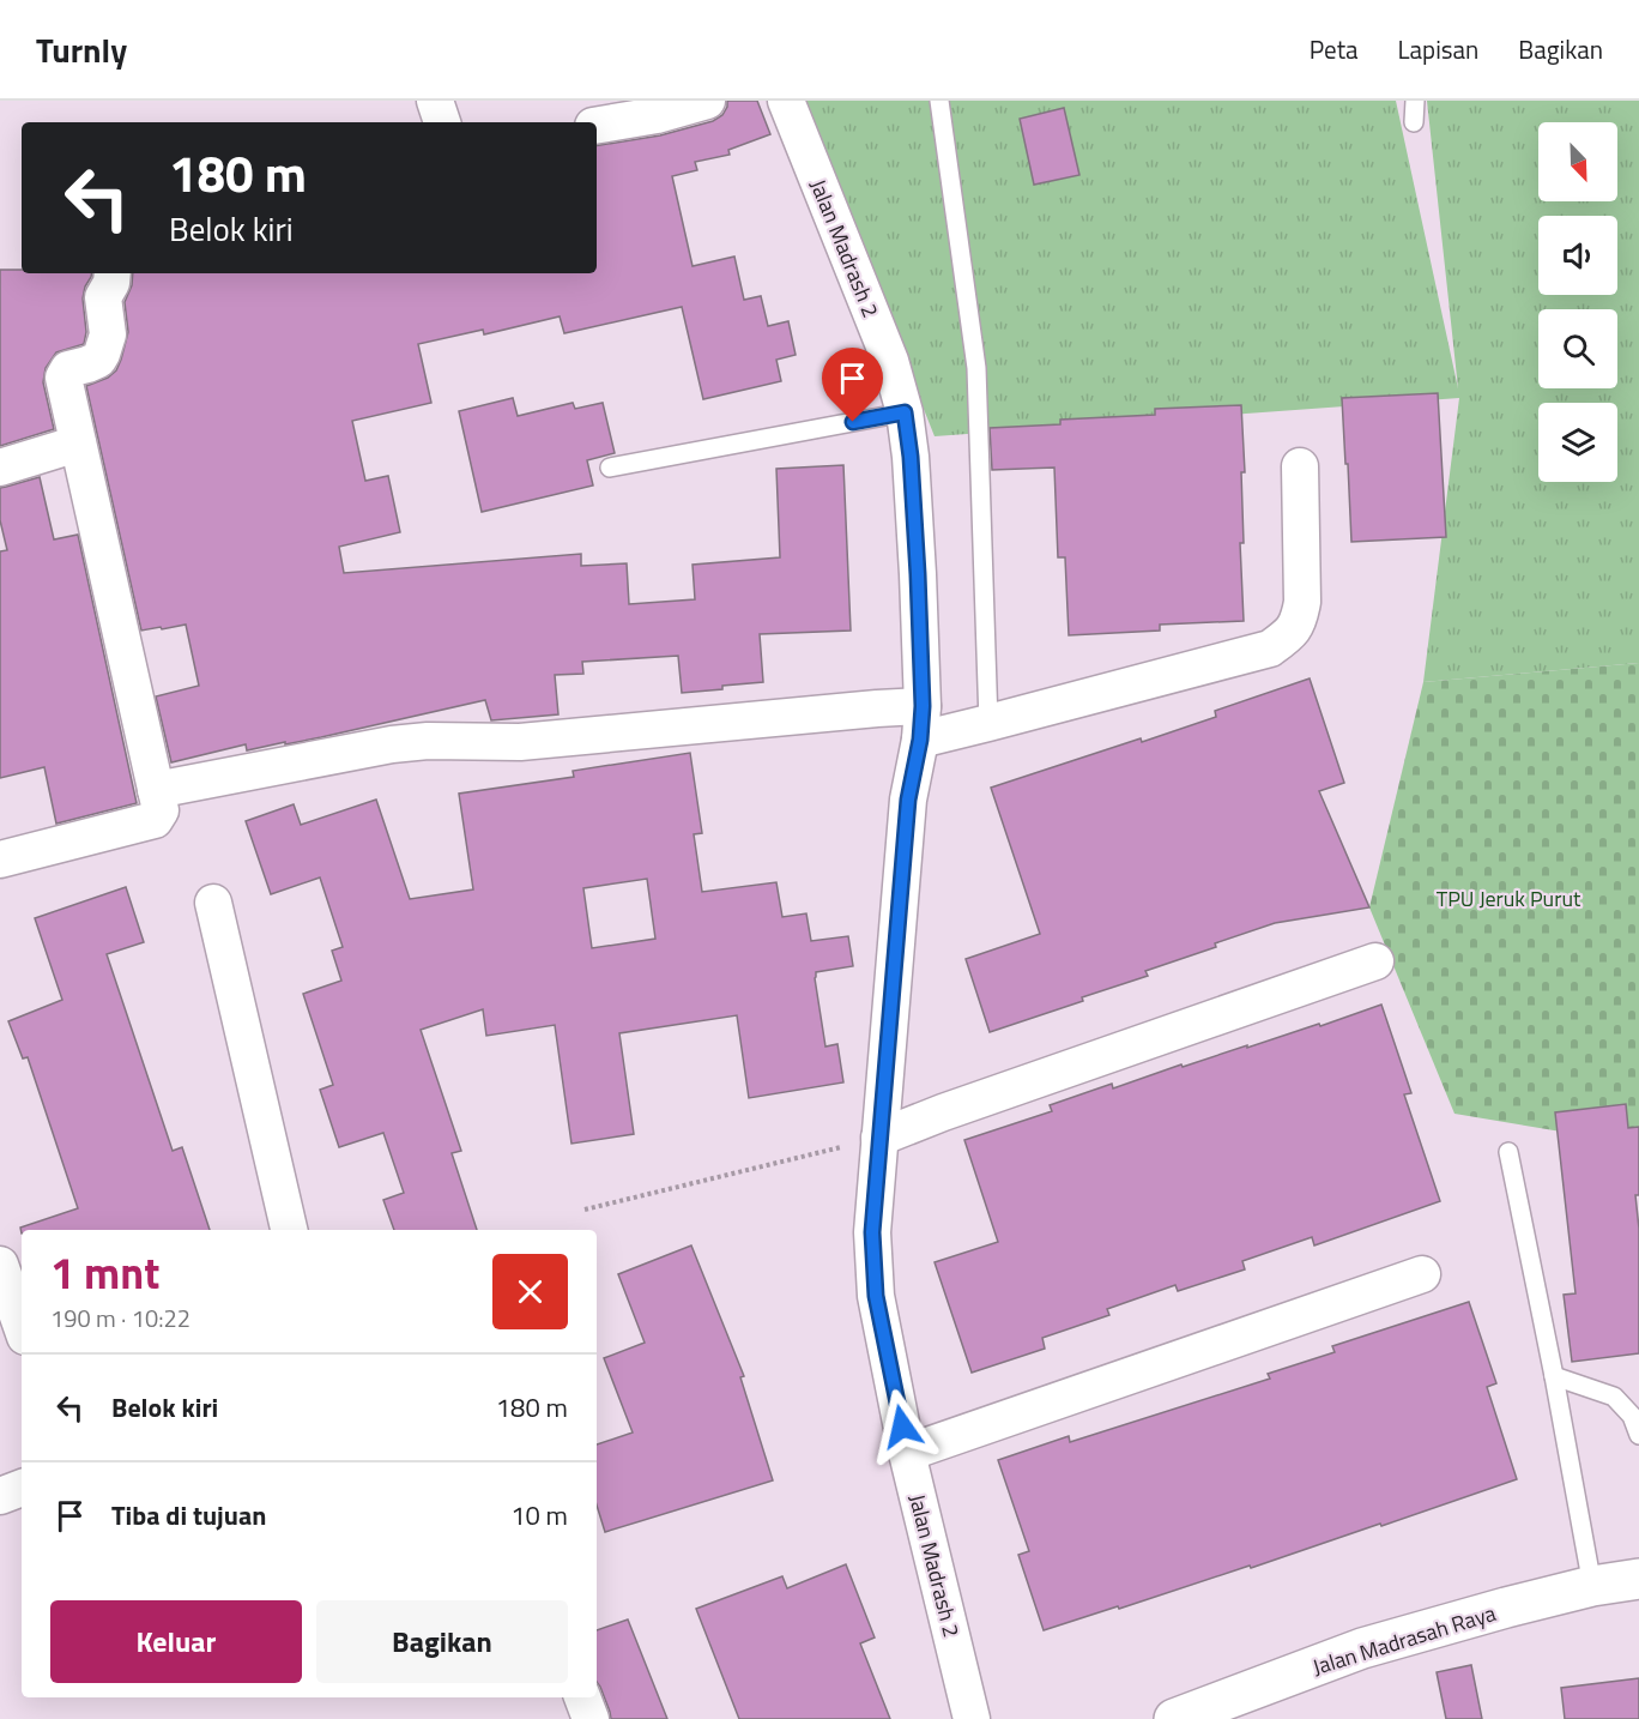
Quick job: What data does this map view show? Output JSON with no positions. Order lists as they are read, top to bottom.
{
  "streets": {
    "street": ["Jalan Madrash 2", "Jalan Madrasah Raya"]
  },
  "parks": ["TPU Jeruk Purut"],
  "north": "bottom right",
  "page": {
    "header": "Turnly",
    "nav": ["Peta", "Lapisan", "Bagikan"],
    "turn": ["180 m", "Belok kiri"],
    "heading": ["1 mnt", "190 m · 10:22"],
    "list": [
      {
        "name": "Belok kiri",
        "value": "180 m"
      },
      {
        "name": "Tiba di tujuan",
        "value": "10 m"
      }
    ],
    "buttons": ["Keluar", "Bagikan"]
  }
}
